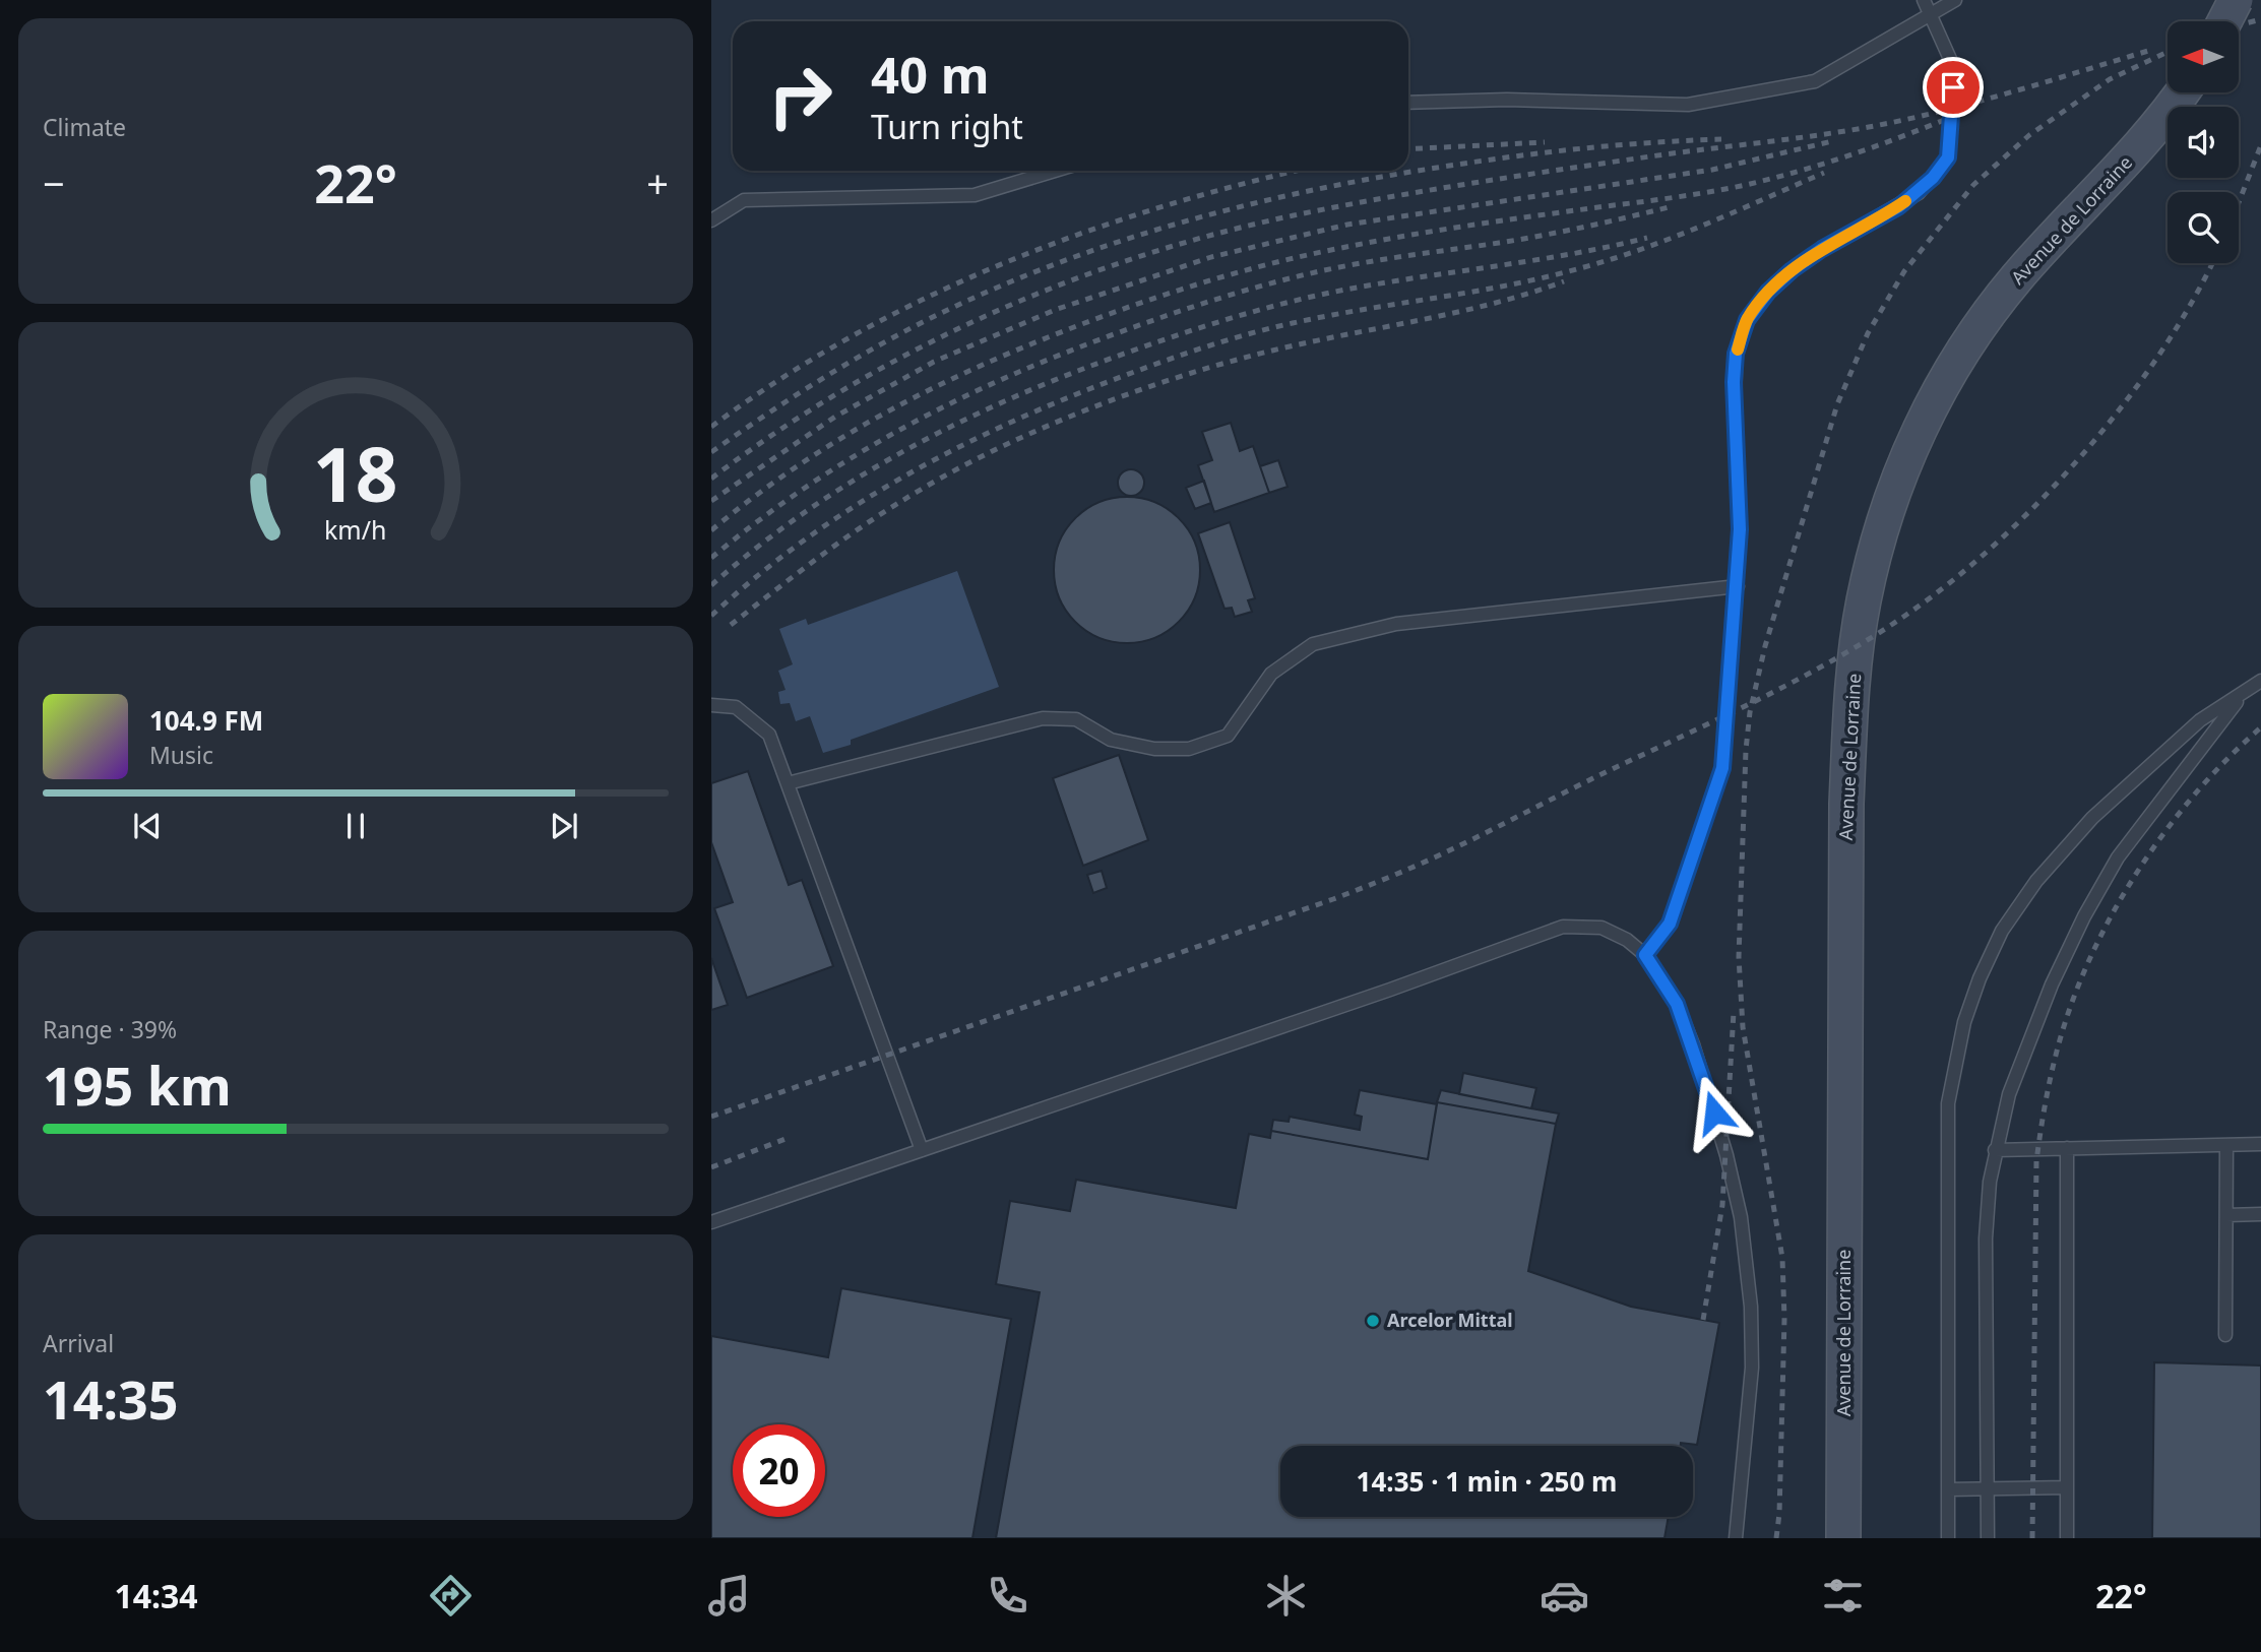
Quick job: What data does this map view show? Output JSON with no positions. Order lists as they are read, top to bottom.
{
  "streets": {
    "main road": ["Avenue de Lorraine"]
  },
  "places": ["Arcelor Mittal"],
  "north": "left",
  "page": {
    "tile": [
      "Climate",
      ["Range · 39%", "195 km"],
      ["Arrival", "14:35"]
    ],
    "turn": ["40 m", "Turn right"],
    "heat": ["−", "22°", "+"],
    "song": ["104.9 FM", "Music"],
    "limit": "20",
    "trip": "14:35 · 1 min · 250 m",
    "tabs": ["14:34", "22°"],
    "gauge": ["18", "km/h"]
  }
}
